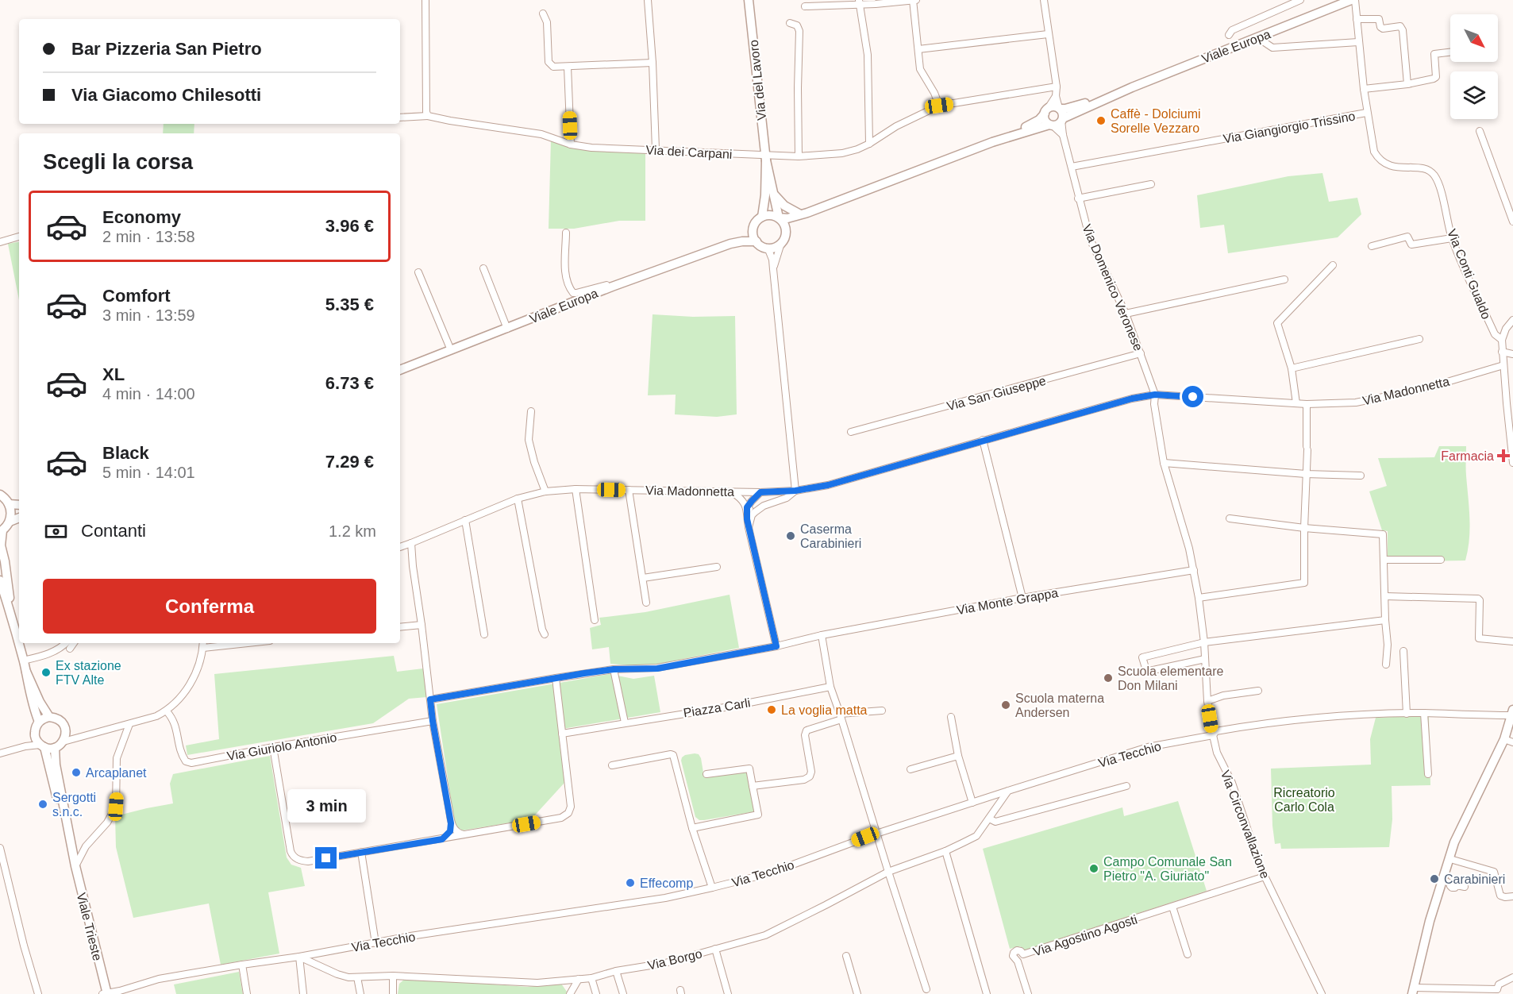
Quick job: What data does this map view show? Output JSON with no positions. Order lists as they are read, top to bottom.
{
  "streets": {
    "main road": ["Viale Europa", "Via del Lavoro", "Viale Trieste"],
    "street": [
      "Via Giangiorgio Trissino",
      "Via dei Carpani",
      "Via Conti Gualdo",
      "Via Domenico Veronese",
      "Via Madonnetta",
      "Via San Giuseppe",
      "Via Monte Grappa",
      "Piazza Carli",
      "Via Giuriolo Antonio",
      "Via Tecchio",
      "Via Circonvallazione",
      "Via Agostino Agosti",
      "Via Borgo"
    ]
  },
  "crossings": [
    ["Viale Europa", "Via del Lavoro"],
    ["Via del Lavoro", "Via dei Carpani"],
    ["Via Giangiorgio Trissino", "Via Conti Gualdo"],
    ["Via Giangiorgio Trissino", "Via Domenico Veronese"],
    ["Via Domenico Veronese", "Via Madonnetta"],
    ["Via Domenico Veronese", "Via San Giuseppe"],
    ["Via Domenico Veronese", "Via Circonvallazione"],
    ["Via Monte Grappa", "Via Circonvallazione"],
    ["Via Tecchio", "Via Circonvallazione"],
    ["Via Tecchio", "Viale Trieste"],
    ["Via Tecchio", "Via Borgo"],
    ["Via Circonvallazione", "Via Agostino Agosti"]
  ],
  "parks": ["Ricreatorio Carlo Cola"],
  "places": {
    "other": [
      "Caffè - Dolciumi Sorelle Vezzaro",
      "Caserma Carabinieri",
      "Ex stazione FTV Alte",
      "Scuola elementare Don Milani",
      "Scuola materna Andersen",
      "La voglia matta",
      "Arcaplanet",
      "Sergotti s.n.c.",
      "Campo Comunale San Pietro \"A. Giuriato\"",
      "Carabinieri",
      "Effecomp"
    ],
    "health": ["Farmacia"]
  },
  "north": "bottom right",
  "page": {
    "banner": ["Bar Pizzeria San Pietro", "Via Giacomo Chilesotti"],
    "heading": "Scegli la corsa",
    "list": [
      {
        "name": "Economy",
        "note": "2 min · 13:58",
        "value": "3.96 €"
      },
      {
        "name": "Comfort",
        "note": "3 min · 13:59",
        "value": "5.35 €"
      },
      {
        "name": "XL",
        "note": "4 min · 14:00",
        "value": "6.73 €"
      },
      {
        "name": "Black",
        "note": "5 min · 14:01",
        "value": "7.29 €"
      }
    ],
    "pay": ["Contanti", "1.2 km"],
    "buttons": "Conferma",
    "bubble": "3 min"
  }
}
